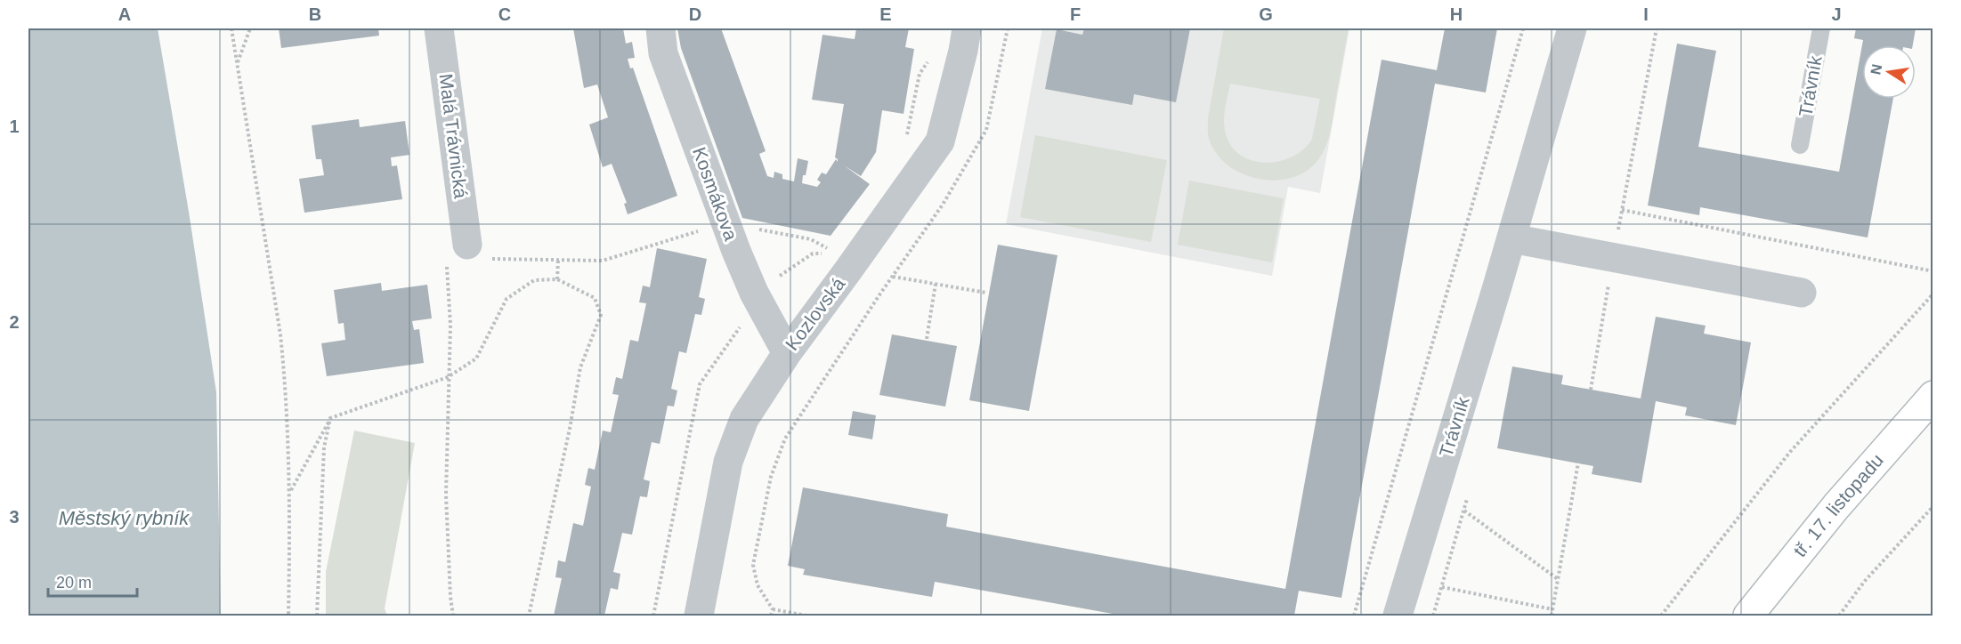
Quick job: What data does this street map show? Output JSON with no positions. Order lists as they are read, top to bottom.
{
  "streets": {
    "main road": ["tř. 17. listopadu"],
    "street": [
      "Trávník",
      "Malá Trávnická",
      "Kosmákova",
      "Kozlovská"
    ]
  },
  "crossings": [
    ["Kosmákova", "Kozlovská"]
  ],
  "water": ["Městský rybník"],
  "scale_bar": "20 m",
  "north": "left",
  "grid": {
    "columns": [
      "A",
      "B",
      "C",
      "D",
      "E",
      "F",
      "G",
      "H",
      "I",
      "J"
    ],
    "rows": ["1", "2", "3"]
  }
}
